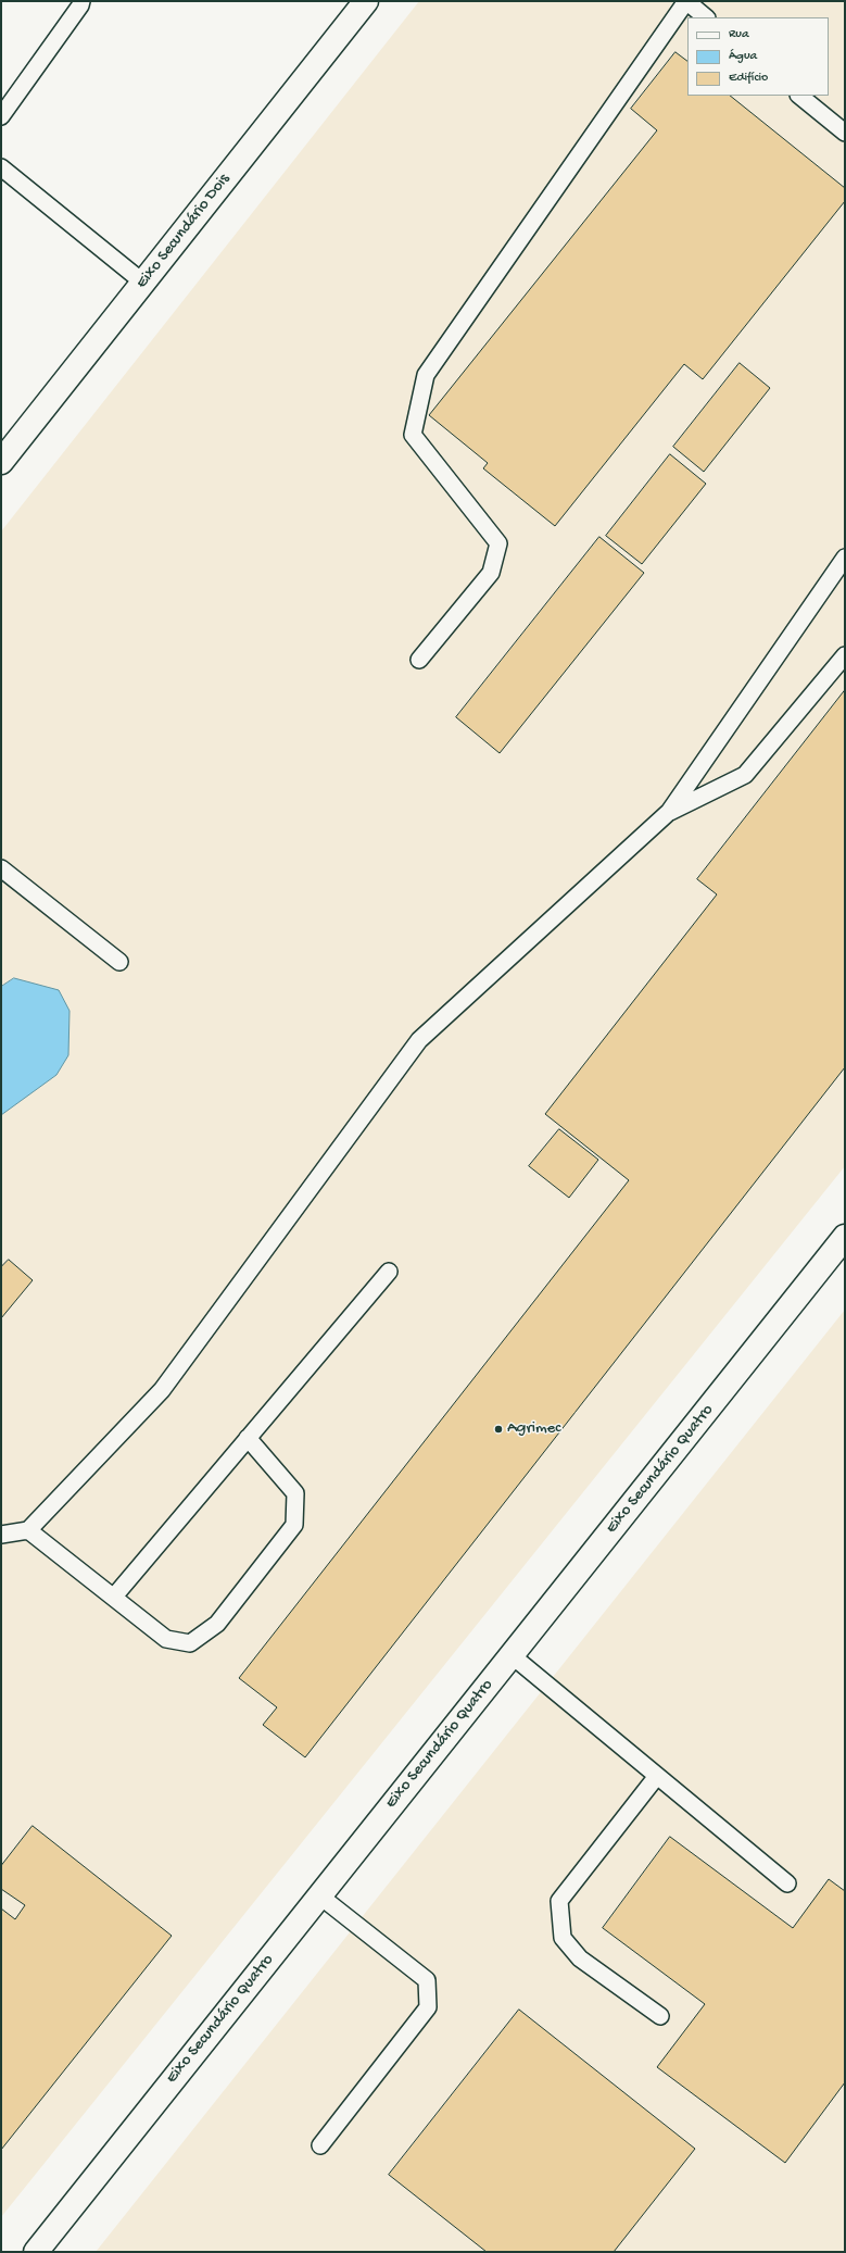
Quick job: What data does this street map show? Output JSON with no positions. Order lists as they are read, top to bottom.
{
  "streets": {
    "street": ["Eixo Secundário Dois", "Eixo Secundário Quatro"]
  },
  "places": ["Agrimec"],
  "legend": ["Rua", "Água", "Edifício"]
}
